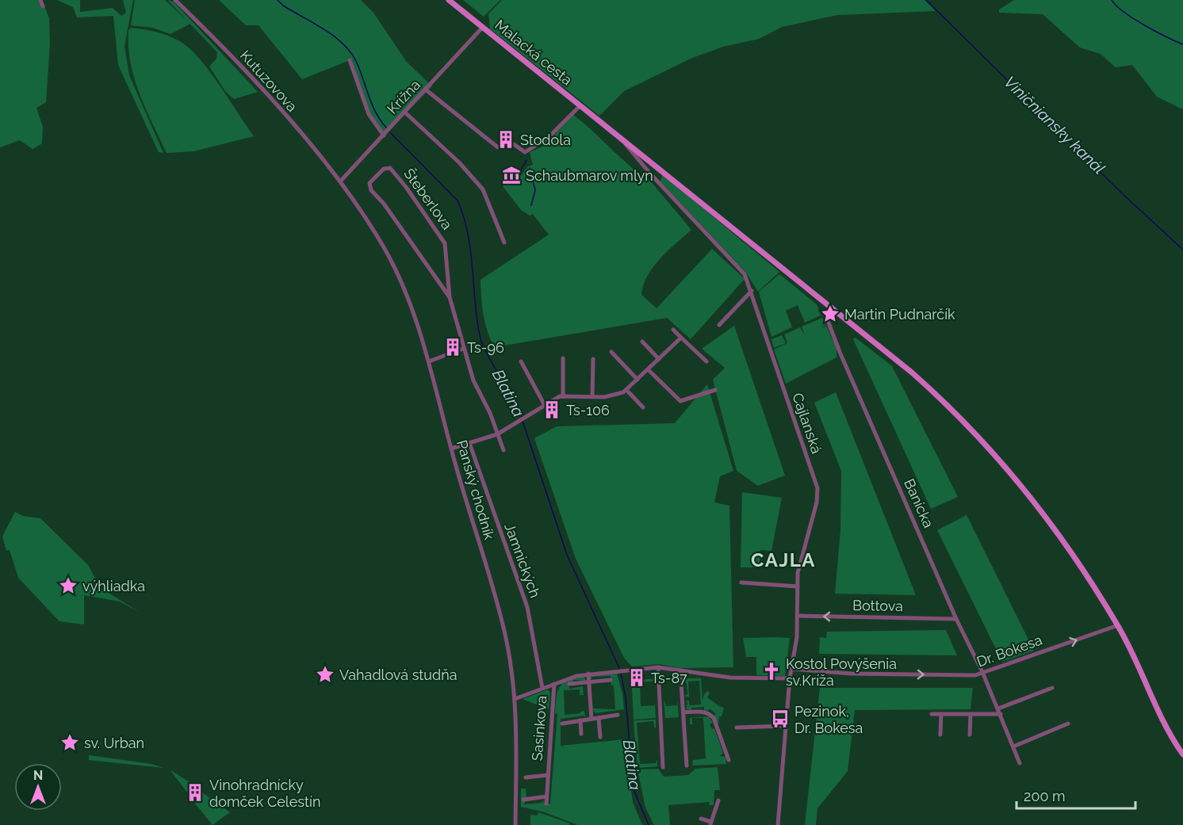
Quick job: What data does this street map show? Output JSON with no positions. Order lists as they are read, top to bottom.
{
  "streets": {
    "main road": ["Malacká cesta"],
    "street": [
      "Kutuzovova",
      "Krížna",
      "Šteberlova",
      "Cajlanská",
      "Panský chodník",
      "Banícka",
      "Jamnických",
      "Bottova",
      "Dr. Bokesa",
      "Sasinkova"
    ]
  },
  "crossings": [
    ["Malacká cesta", "Krížna"],
    ["Kutuzovova", "Krížna"],
    ["Kutuzovova", "Panský chodník"],
    ["Krížna", "Panský chodník"],
    ["Cajlanská", "Bottova"],
    ["Cajlanská", "Dr. Bokesa"],
    ["Banícka", "Bottova"],
    ["Banícka", "Dr. Bokesa"]
  ],
  "one_way": ["Bottova", "Dr. Bokesa"],
  "districts": ["CAJLA"],
  "water": ["Viničniansky kanál", "Blatina"],
  "places": {
    "building": [
      "Stodola",
      "Ts-96",
      "Ts-106",
      "Ts-87",
      "Vinohradnícky domček Celestín"
    ],
    "museum": ["Schaubmarov mlyn"],
    "place": [
      "Martin Pudnarčík",
      "výhliadka",
      "Vahadlová studňa",
      "sv. Urban"
    ],
    "church": ["Kostol Povýšenia sv.Kríža"],
    "bus stop": ["Pezinok, Dr. Bokesa"]
  },
  "scale_bar": "200 m",
  "north": "top"
}
